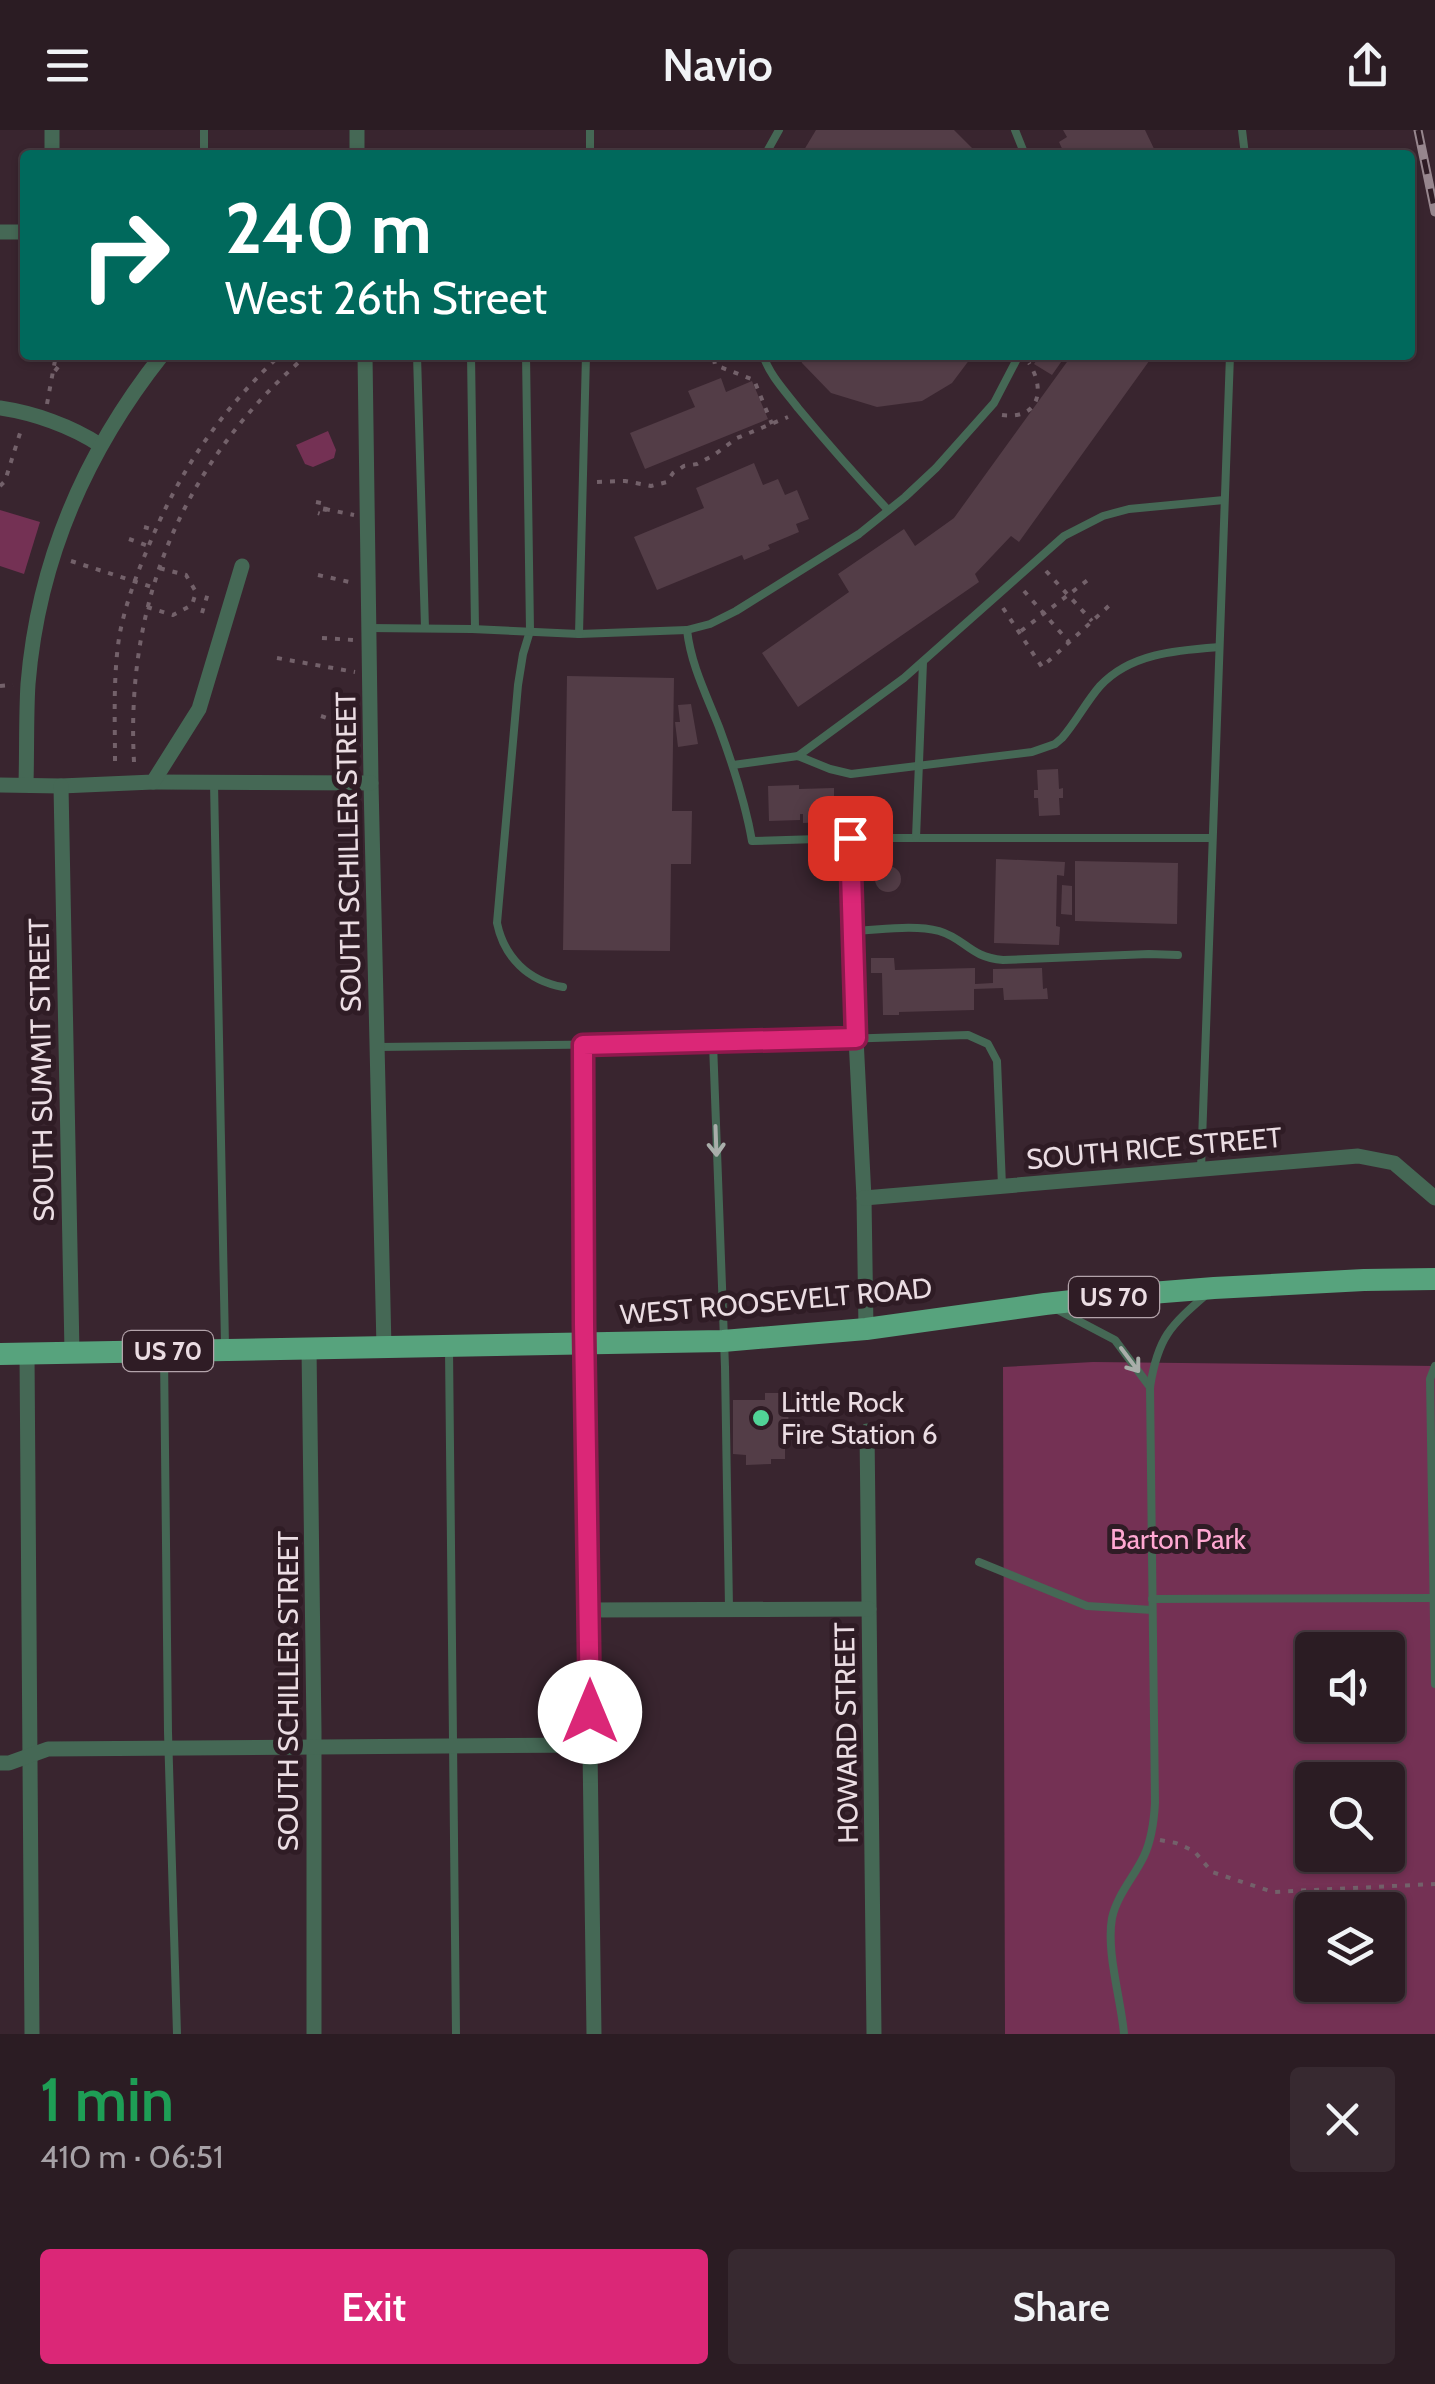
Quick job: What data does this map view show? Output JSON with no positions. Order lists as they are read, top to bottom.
{
  "streets": {
    "main road": ["US 70", "WEST ROOSEVELT ROAD"],
    "street": [
      "SOUTH SCHILLER STREET",
      "SOUTH SUMMIT STREET",
      "SOUTH RICE STREET",
      "HOWARD STREET"
    ]
  },
  "crossings": [
    ["SOUTH SCHILLER STREET", "WEST ROOSEVELT ROAD"],
    ["SOUTH SUMMIT STREET", "WEST ROOSEVELT ROAD"]
  ],
  "parks": ["Barton Park"],
  "places": ["Little Rock Fire Station 6"],
  "page": {
    "header": "Navio",
    "turn": ["240 m", "West 26th Street"],
    "heading": ["1 min", "410 m · 06:51"],
    "buttons": ["Exit", "Share"]
  }
}
